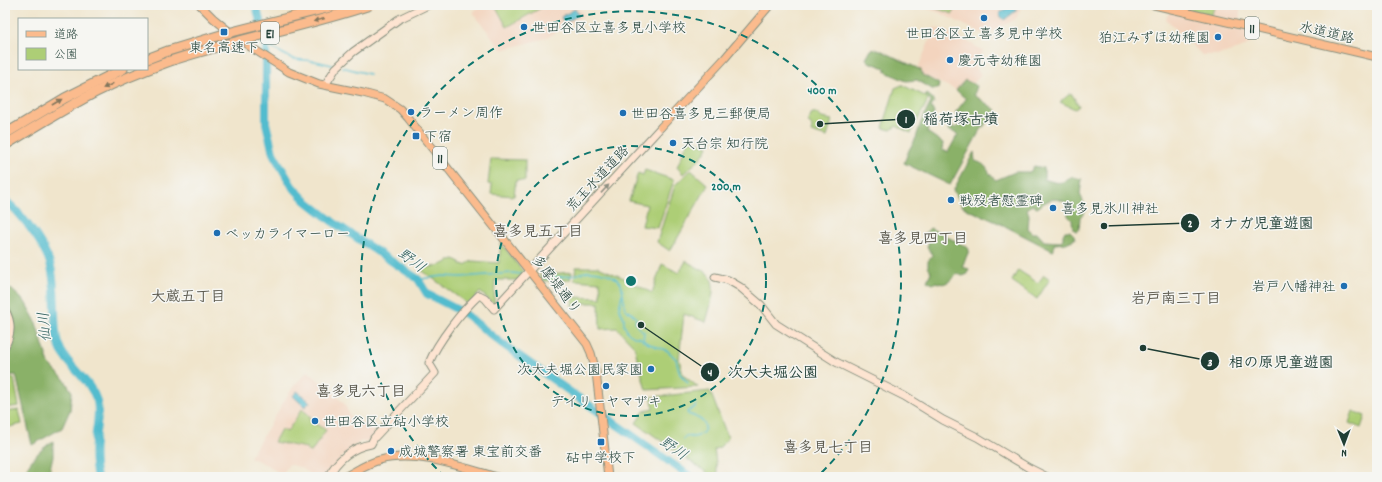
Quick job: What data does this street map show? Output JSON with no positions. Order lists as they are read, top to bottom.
{
  "streets": {
    "highway": ["E1"],
    "main road": [
      "11",
      "水道道路",
      "荒玉水道道路",
      "多摩堤通り"
    ]
  },
  "crossings": [
    ["荒玉水道道路", "多摩堤通り"]
  ],
  "districts": [
    "喜多見五丁目",
    "喜多見四丁目",
    "大蔵五丁目",
    "岩戸南三丁目",
    "喜多見六丁目",
    "喜多見七丁目"
  ],
  "water": ["野川", "仙川"],
  "places": {
    "other": [
      "世田谷区立 喜多見中学校",
      "世田谷区立喜多見小学校",
      "狛江みずほ幼稚園",
      "慶元寺幼稚園",
      "ラーメン周作",
      "世田谷喜多見三郵便局",
      "稲荷塚古墳",
      "天台宗 知行院",
      "戦歿者慰霊碑",
      "喜多見氷川神社",
      "オナガ児童遊園",
      "ベッカライマーロー",
      "岩戸八幡神社",
      "次大夫堀公園",
      "相の原児童遊園",
      "次大夫堀公園民家園",
      "デイリーヤマザキ",
      "世田谷区立砧小学校",
      "成城警察署 東宝前交番"
    ],
    "transit": ["東名高速下", "下宿", "砧中学校下"]
  },
  "legend": ["道路", "公園"],
  "north": "bottom",
  "rings": ["400 m", "200 m"]
}
